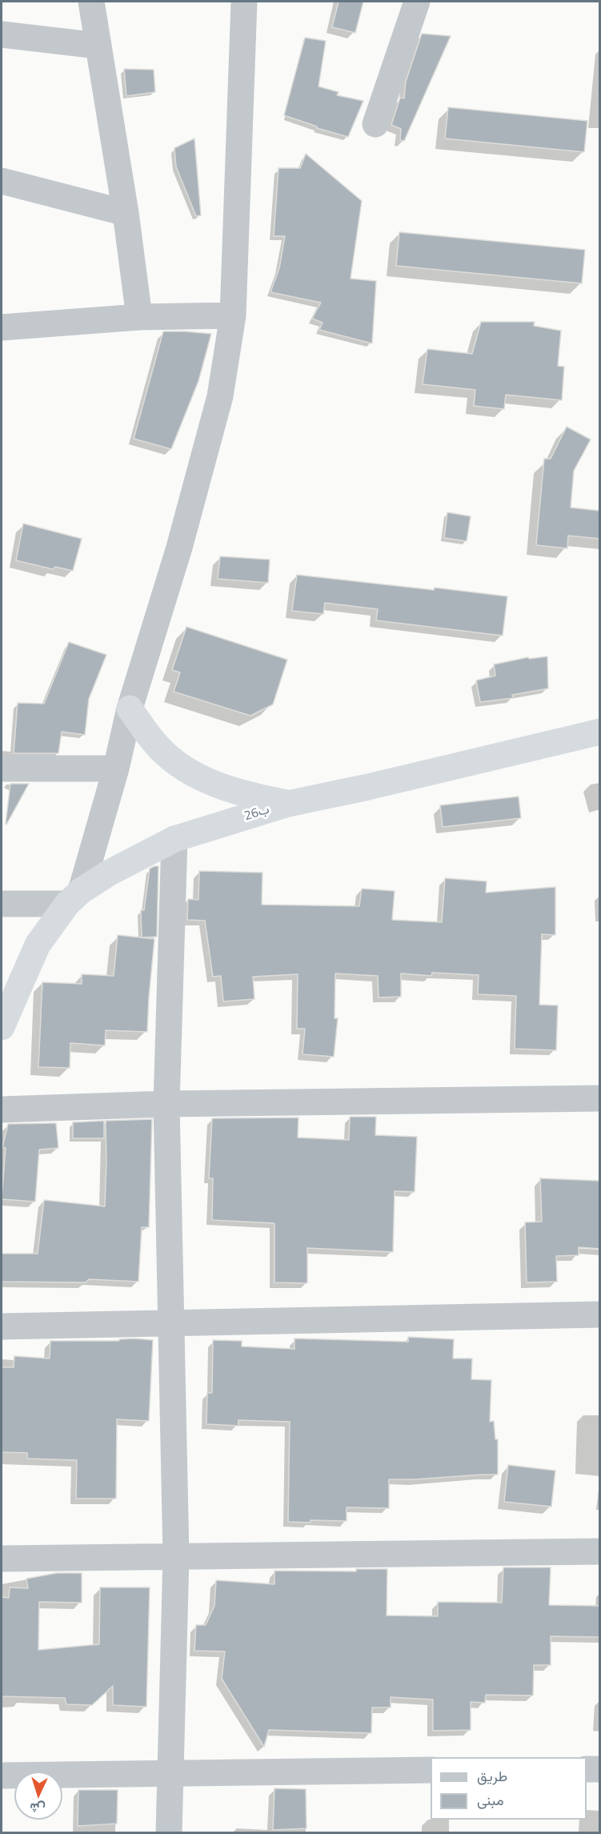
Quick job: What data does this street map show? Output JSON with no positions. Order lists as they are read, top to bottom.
{
  "streets": {
    "highway": ["26ب"]
  },
  "legend": ["طريق", "مبنى"],
  "north": "bottom"
}
